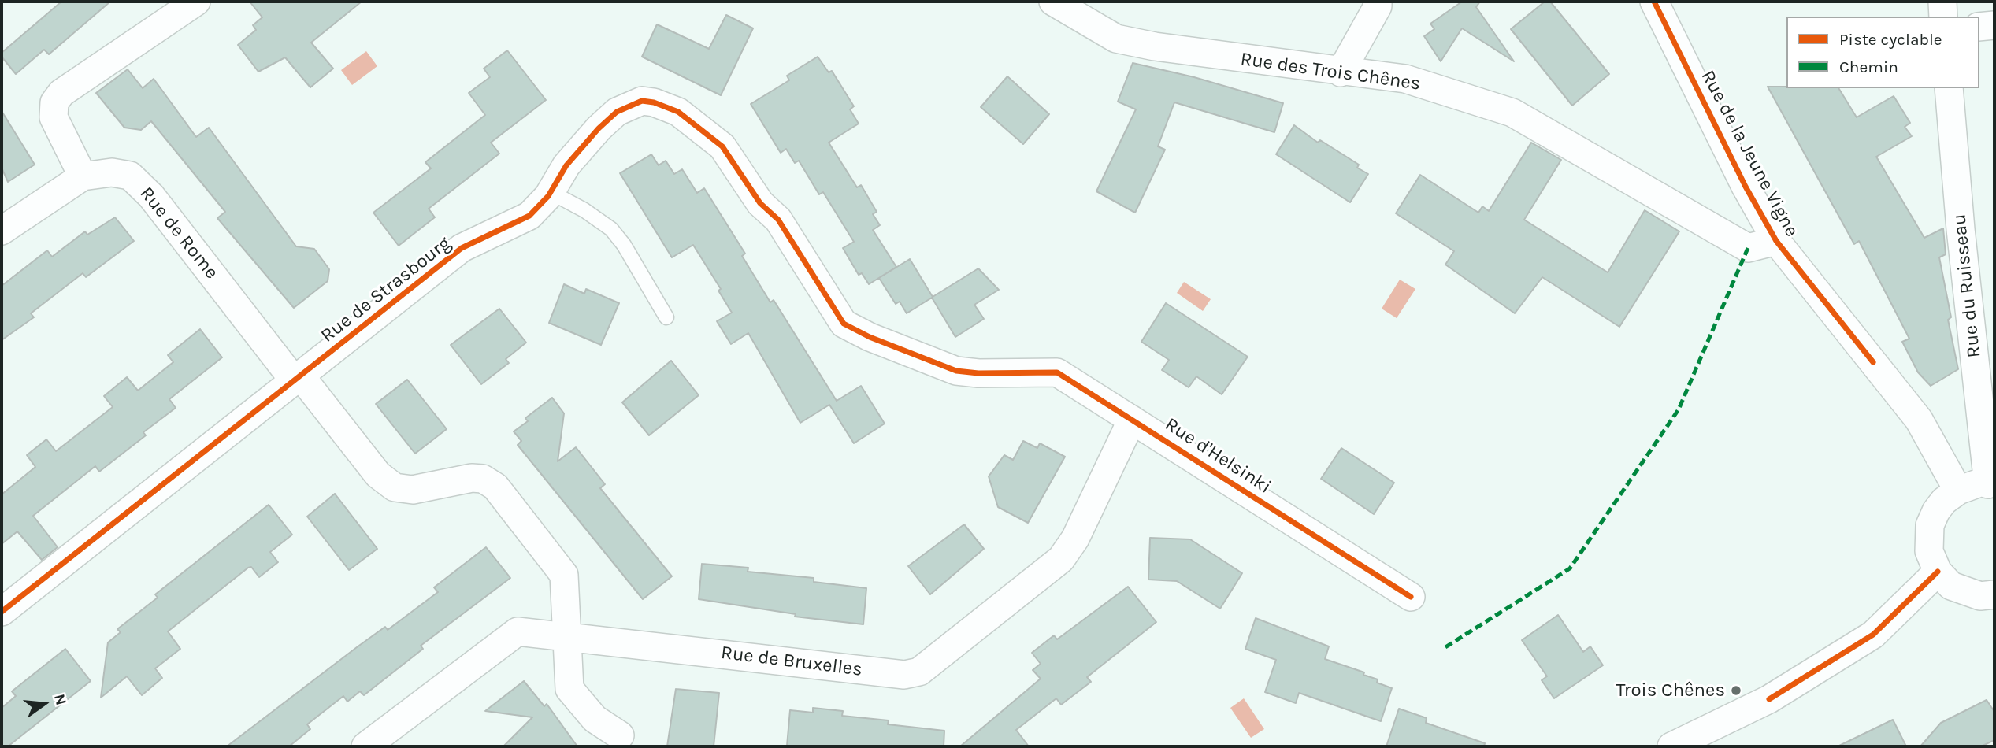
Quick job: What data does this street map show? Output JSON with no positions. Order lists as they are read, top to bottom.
{
  "streets": {
    "street": [
      "Rue des Trois Chênes",
      "Rue de la Jeune Vigne",
      "Rue de Rome",
      "Rue du Ruisseau",
      "Rue de Strasbourg",
      "Rue d'Helsinki",
      "Rue de Bruxelles"
    ]
  },
  "crossings": [
    ["Rue des Trois Chênes", "Rue de la Jeune Vigne"],
    ["Rue de Rome", "Rue de Strasbourg"],
    ["Rue de Rome", "Rue de Bruxelles"],
    ["Rue de Strasbourg", "Rue d'Helsinki"],
    ["Rue d'Helsinki", "Rue de Bruxelles"]
  ],
  "places": ["Trois Chênes"],
  "legend": ["Piste cyclable", "Chemin"],
  "north": "right"
}
